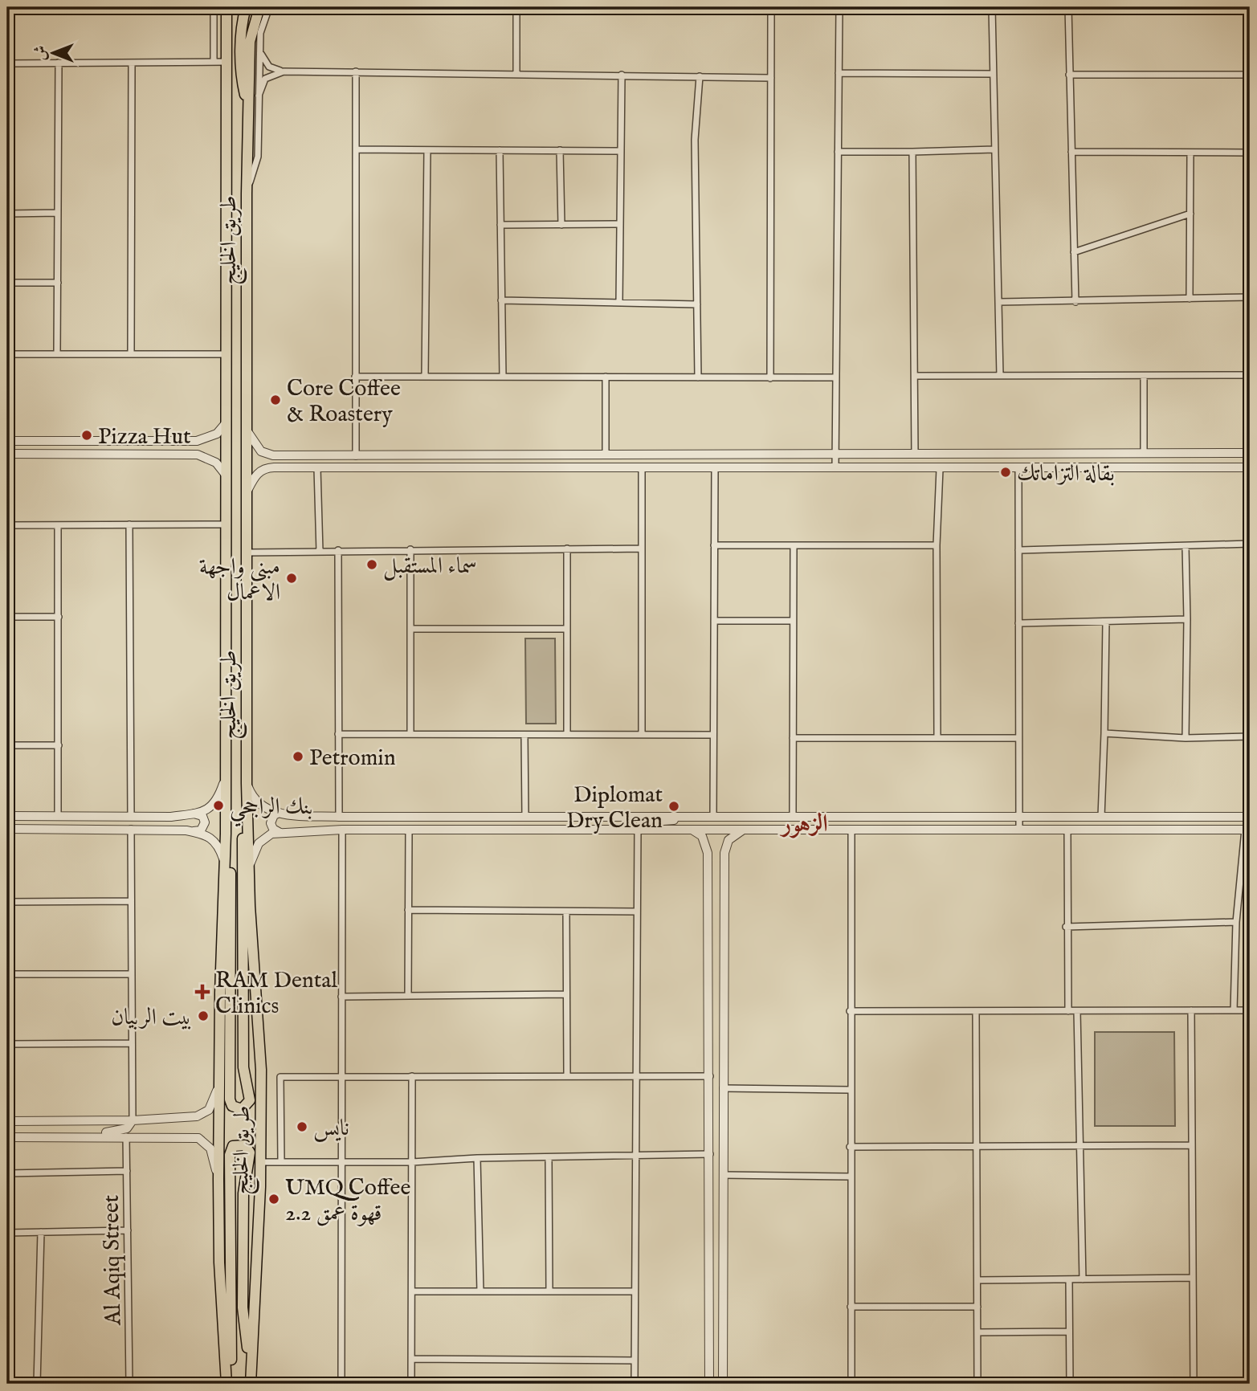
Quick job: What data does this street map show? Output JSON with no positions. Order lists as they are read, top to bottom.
{
  "streets": {
    "main road": ["طريق الخليج"],
    "street": ["Al Aqiq Street"]
  },
  "districts": ["الزهور"],
  "places": {
    "other": [
      "Core Coffee & Roastery",
      "Pizza Hut",
      "بقالة التزاماتك",
      "سماء المستقبل",
      "مبنى واجهة الاعمال",
      "Petromin",
      "بنك الراجحي",
      "Diplomat Dry Clean",
      "بيت الربيان",
      "نايس",
      "UMQ Coffee 2.2 قهوة عمق"
    ],
    "health": ["RAM Dental Clinics"]
  },
  "north": "left"
}
